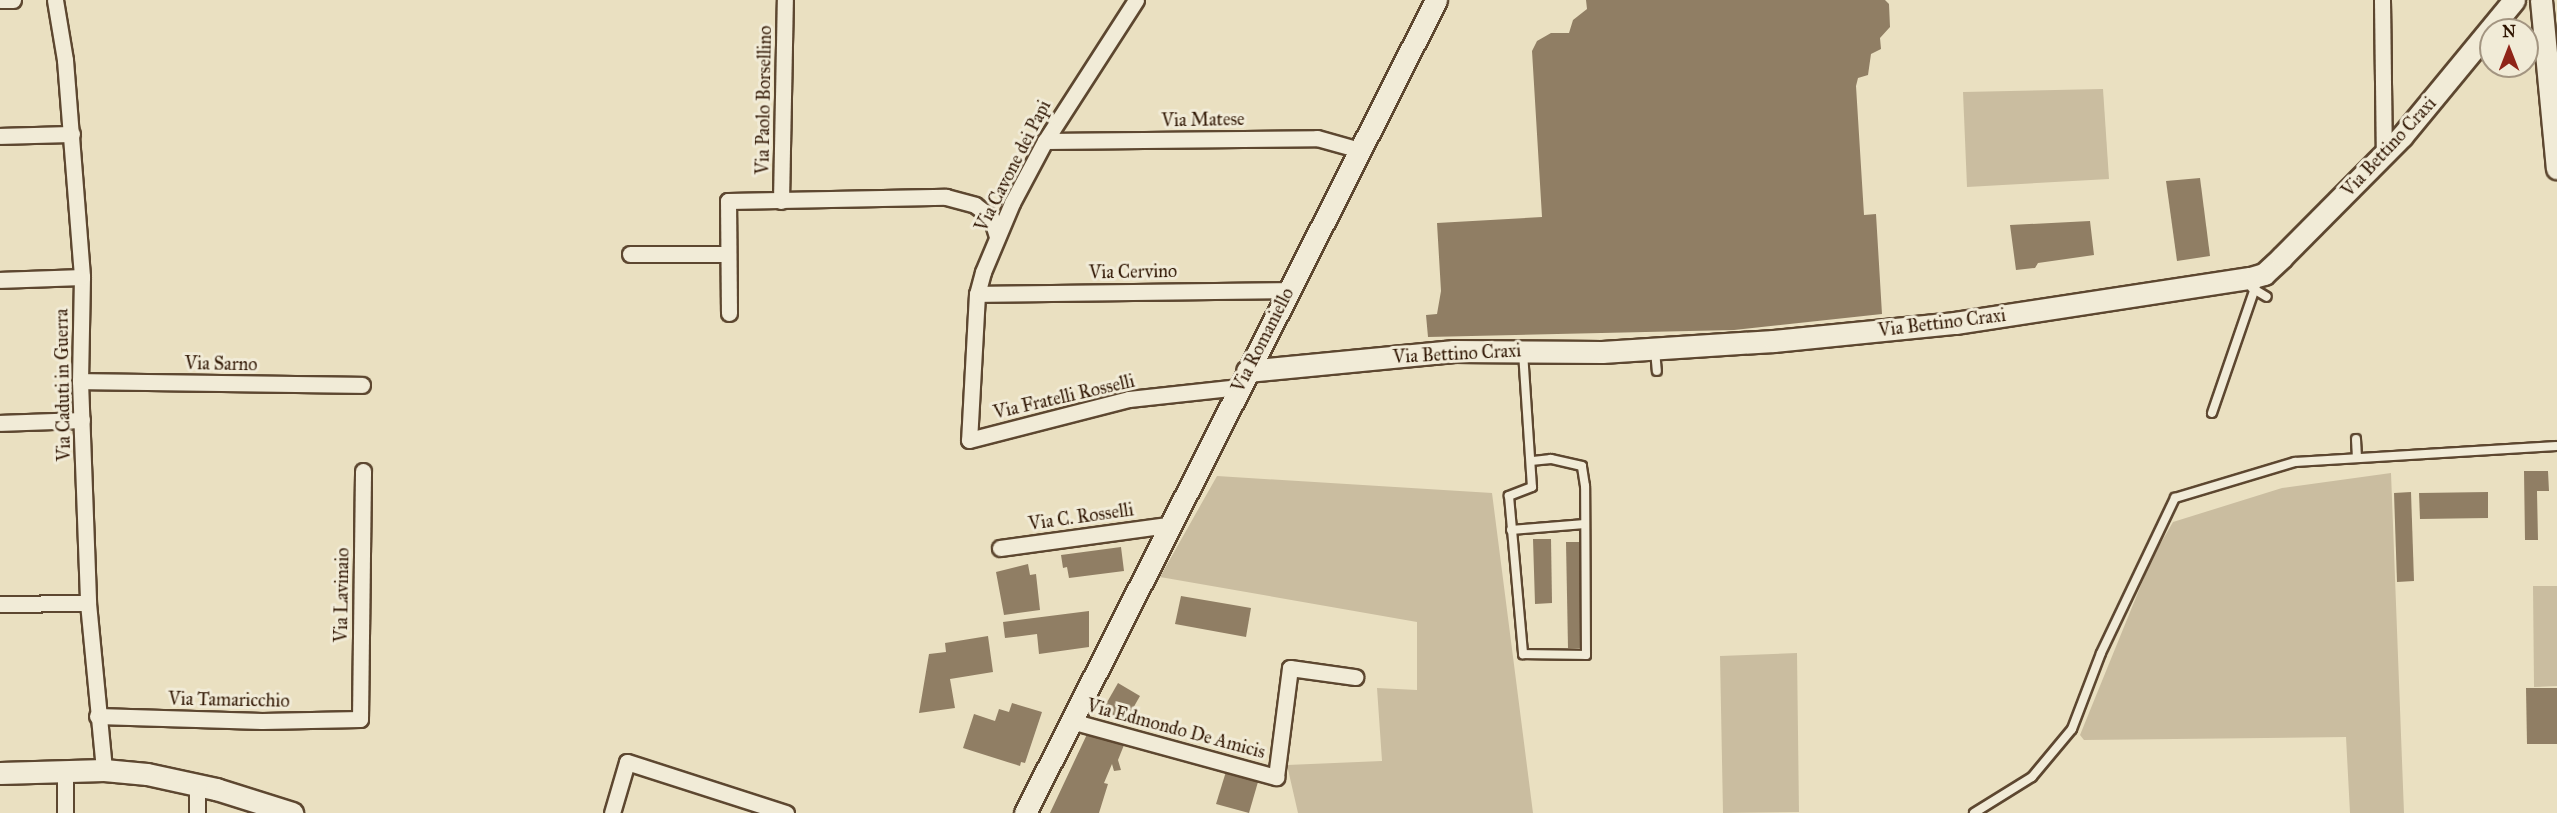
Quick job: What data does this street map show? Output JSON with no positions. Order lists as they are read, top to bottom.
{
  "streets": {
    "street": [
      "Via Paolo Borsellino",
      "Via Matese",
      "Via Bettino Craxi",
      "Via Cavone dei Papi",
      "Via Cervino",
      "Via Romaniello",
      "Via Sarno",
      "Via Caduti in Guerra",
      "Via Fratelli Rosselli",
      "Via C. Rosselli",
      "Via Lavinaio",
      "Via Tamaricchio",
      "Via Edmondo De Amicis"
    ]
  },
  "crossings": [
    ["Via Paolo Borsellino", "Via Cavone dei Papi"],
    ["Via Matese", "Via Cavone dei Papi"],
    ["Via Matese", "Via Romaniello"],
    ["Via Bettino Craxi", "Via Romaniello"],
    ["Via Bettino Craxi", "Via Fratelli Rosselli"],
    ["Via Cavone dei Papi", "Via Cervino"],
    ["Via Cavone dei Papi", "Via Fratelli Rosselli"],
    ["Via Cervino", "Via Romaniello"],
    ["Via Romaniello", "Via Fratelli Rosselli"],
    ["Via Romaniello", "Via C. Rosselli"],
    ["Via Romaniello", "Via Edmondo De Amicis"],
    ["Via Sarno", "Via Caduti in Guerra"],
    ["Via Caduti in Guerra", "Via Tamaricchio"],
    ["Via Lavinaio", "Via Tamaricchio"]
  ],
  "north": "top"
}
